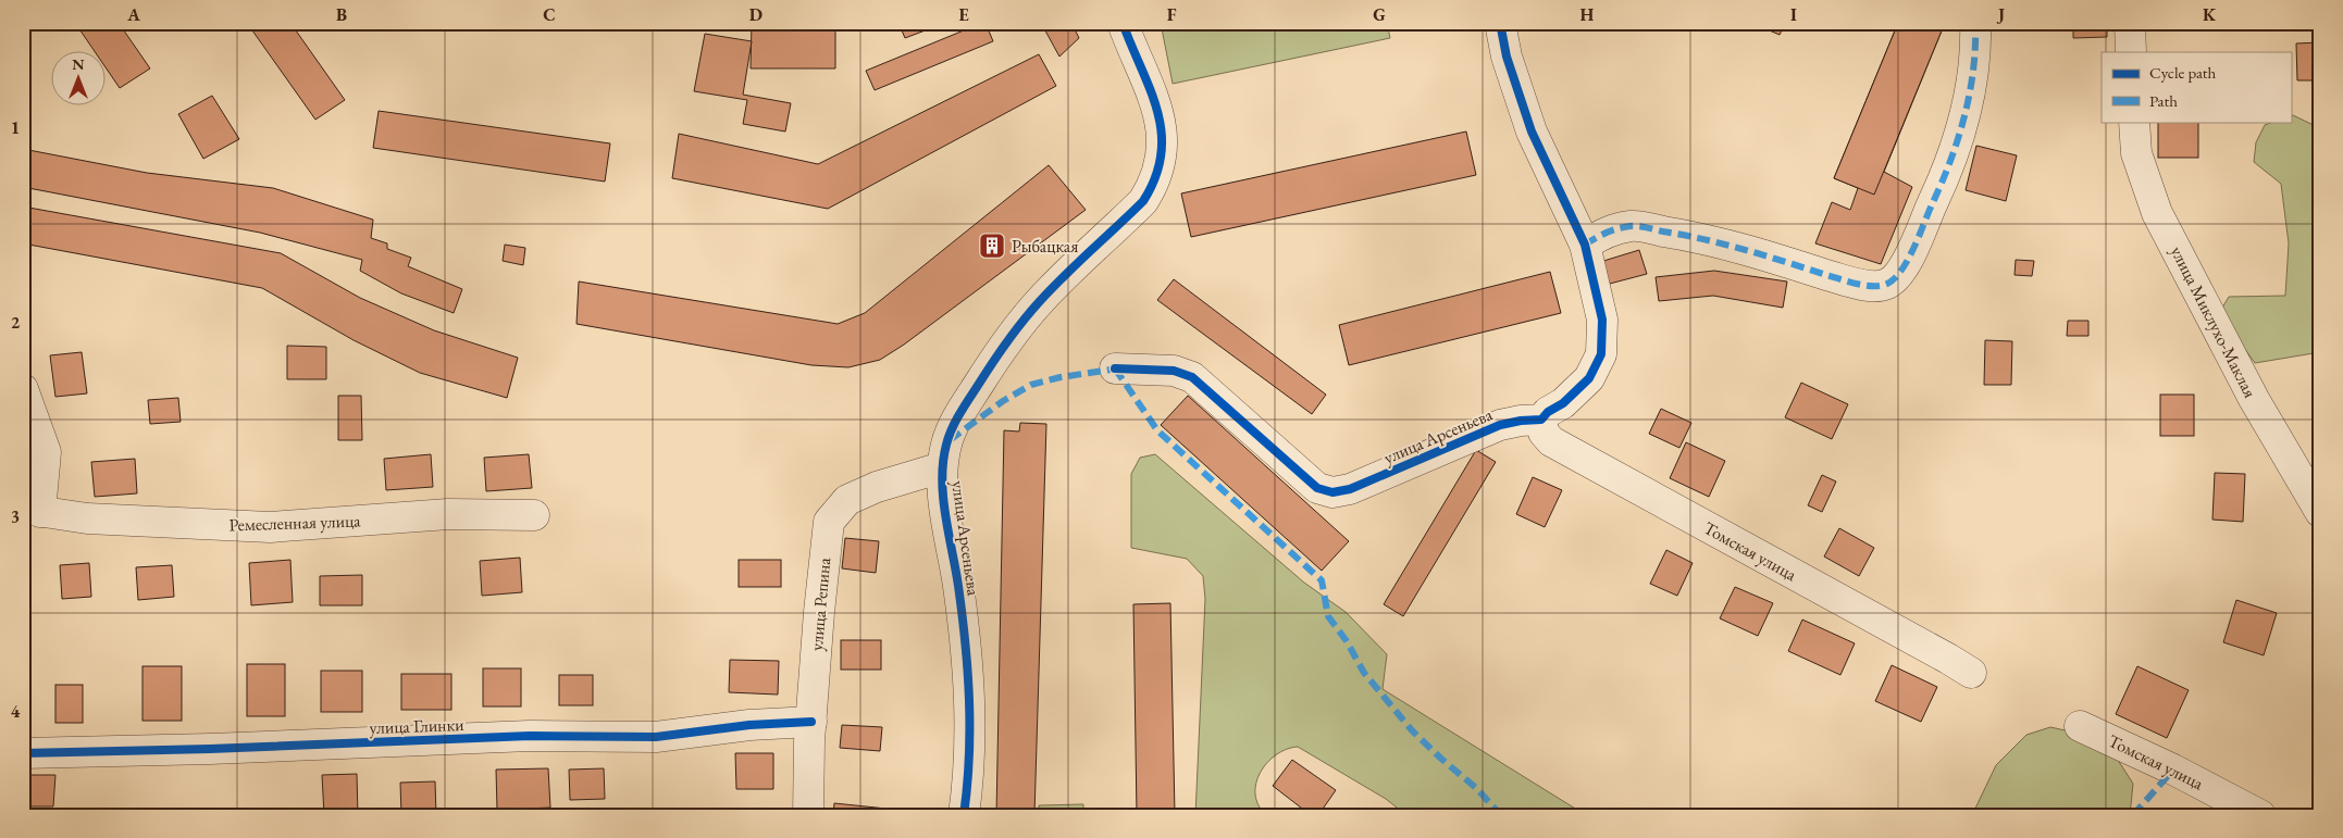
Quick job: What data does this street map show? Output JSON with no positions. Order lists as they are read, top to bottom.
{
  "streets": {
    "street": [
      "улица Миклухо-Маклая",
      "улица Арсеньева",
      "Ремесленная улица",
      "Томская улица",
      "улица Репина",
      "улица Глинки"
    ]
  },
  "crossings": [
    ["улица Арсеньева", "Томская улица"],
    ["улица Арсеньева", "улица Репина"],
    ["улица Репина", "улица Глинки"]
  ],
  "places": {
    "building": ["Рыбацкая"]
  },
  "legend": ["Cycle path", "Path"],
  "north": "top",
  "grid": {
    "columns": [
      "A",
      "B",
      "C",
      "D",
      "E",
      "F",
      "G",
      "H",
      "I",
      "J",
      "K"
    ],
    "rows": [
      "1",
      "2",
      "3",
      "4"
    ]
  }
}
